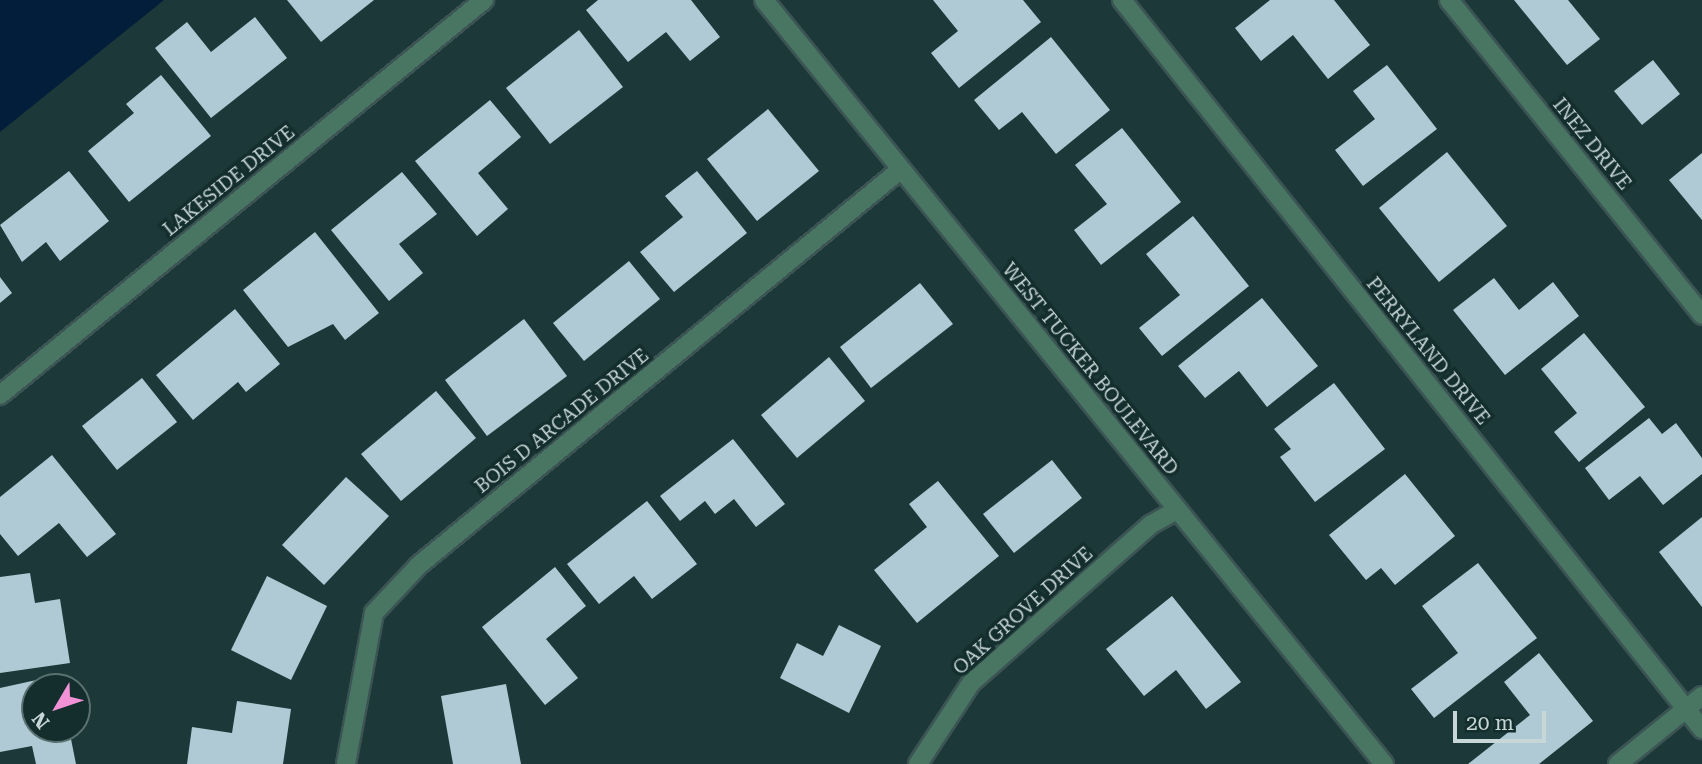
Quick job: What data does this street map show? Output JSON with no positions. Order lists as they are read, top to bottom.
{
  "streets": {
    "street": [
      "INEZ DRIVE",
      "LAKESIDE DRIVE",
      "PERRYLAND DRIVE",
      "WEST TUCKER BOULEVARD",
      "BOIS D ARCADE DRIVE",
      "OAK GROVE DRIVE"
    ]
  },
  "crossings": [
    ["WEST TUCKER BOULEVARD", "BOIS D ARCADE DRIVE"],
    ["WEST TUCKER BOULEVARD", "OAK GROVE DRIVE"]
  ],
  "scale_bar": "20 m",
  "north": "bottom left"
}
